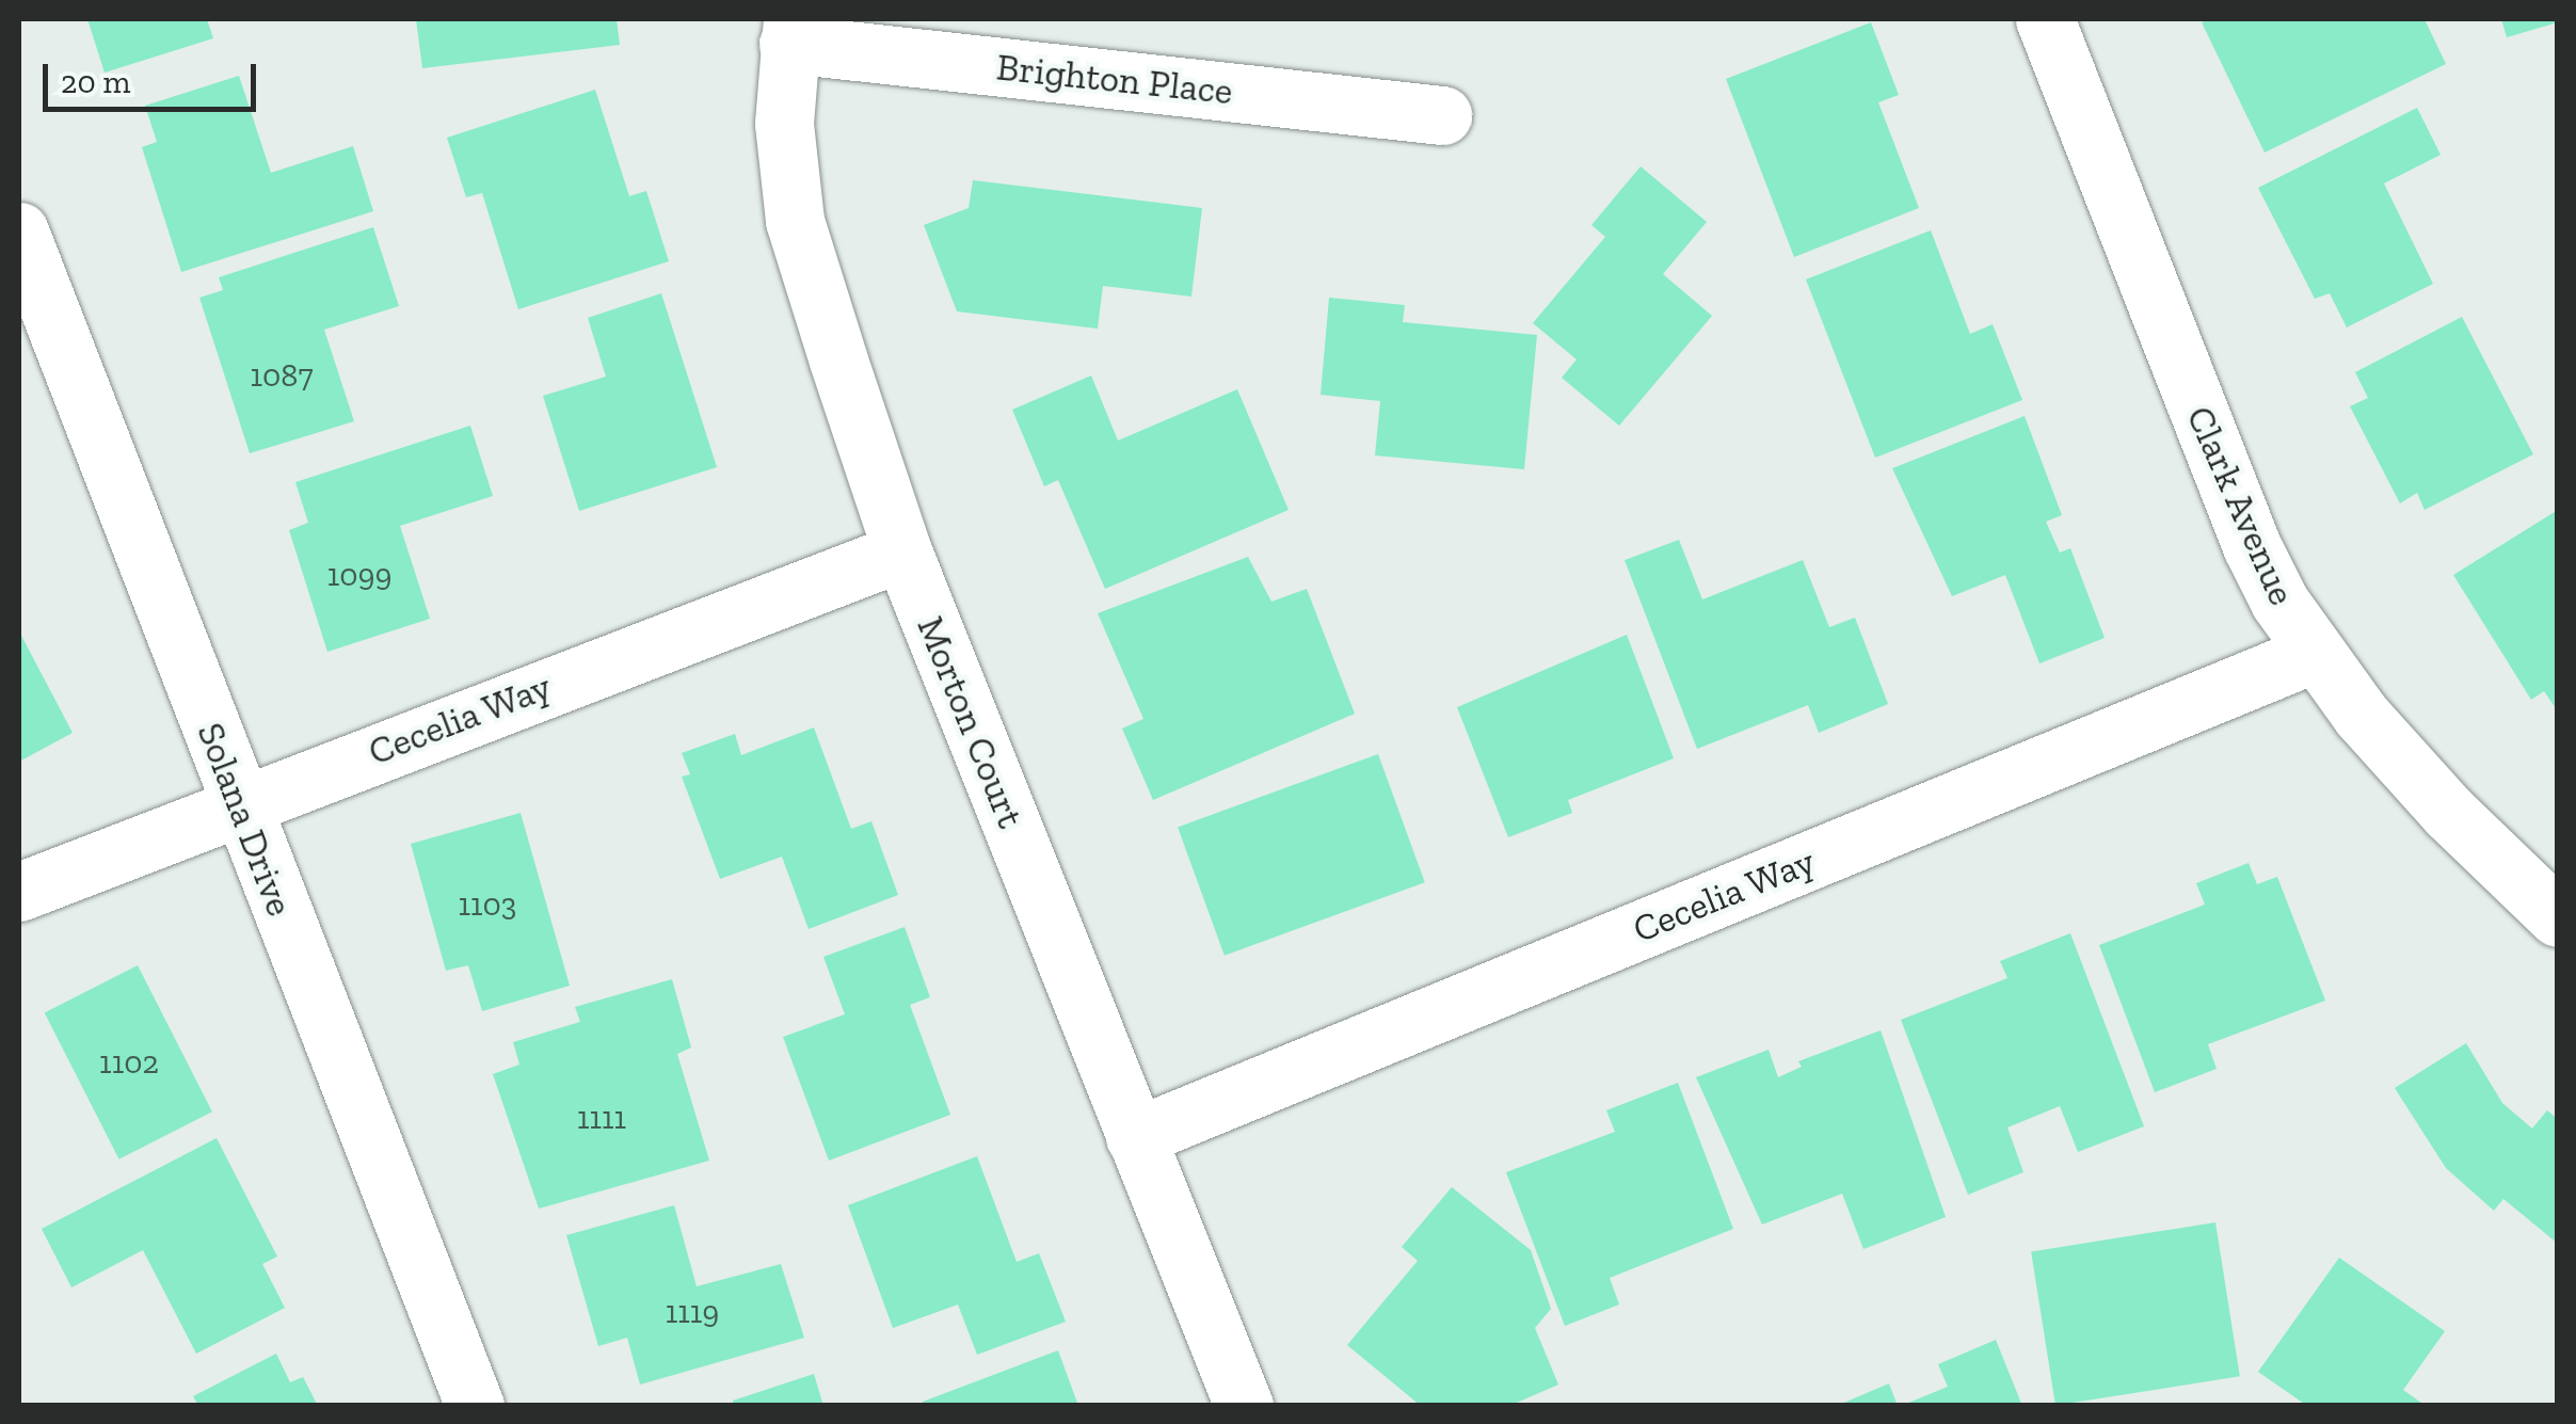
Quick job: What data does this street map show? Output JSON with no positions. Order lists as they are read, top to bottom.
{
  "streets": {
    "street": [
      "Brighton Place",
      "Clark Avenue",
      "Cecelia Way",
      "Morton Court",
      "Solana Drive"
    ]
  },
  "crossings": [
    ["Brighton Place", "Morton Court"],
    ["Clark Avenue", "Cecelia Way"],
    ["Cecelia Way", "Morton Court"],
    ["Cecelia Way", "Solana Drive"]
  ],
  "house_numbers": [
    "1087",
    "1099",
    "1103",
    "1102",
    "1111",
    "1119"
  ],
  "scale_bar": "20 m"
}
